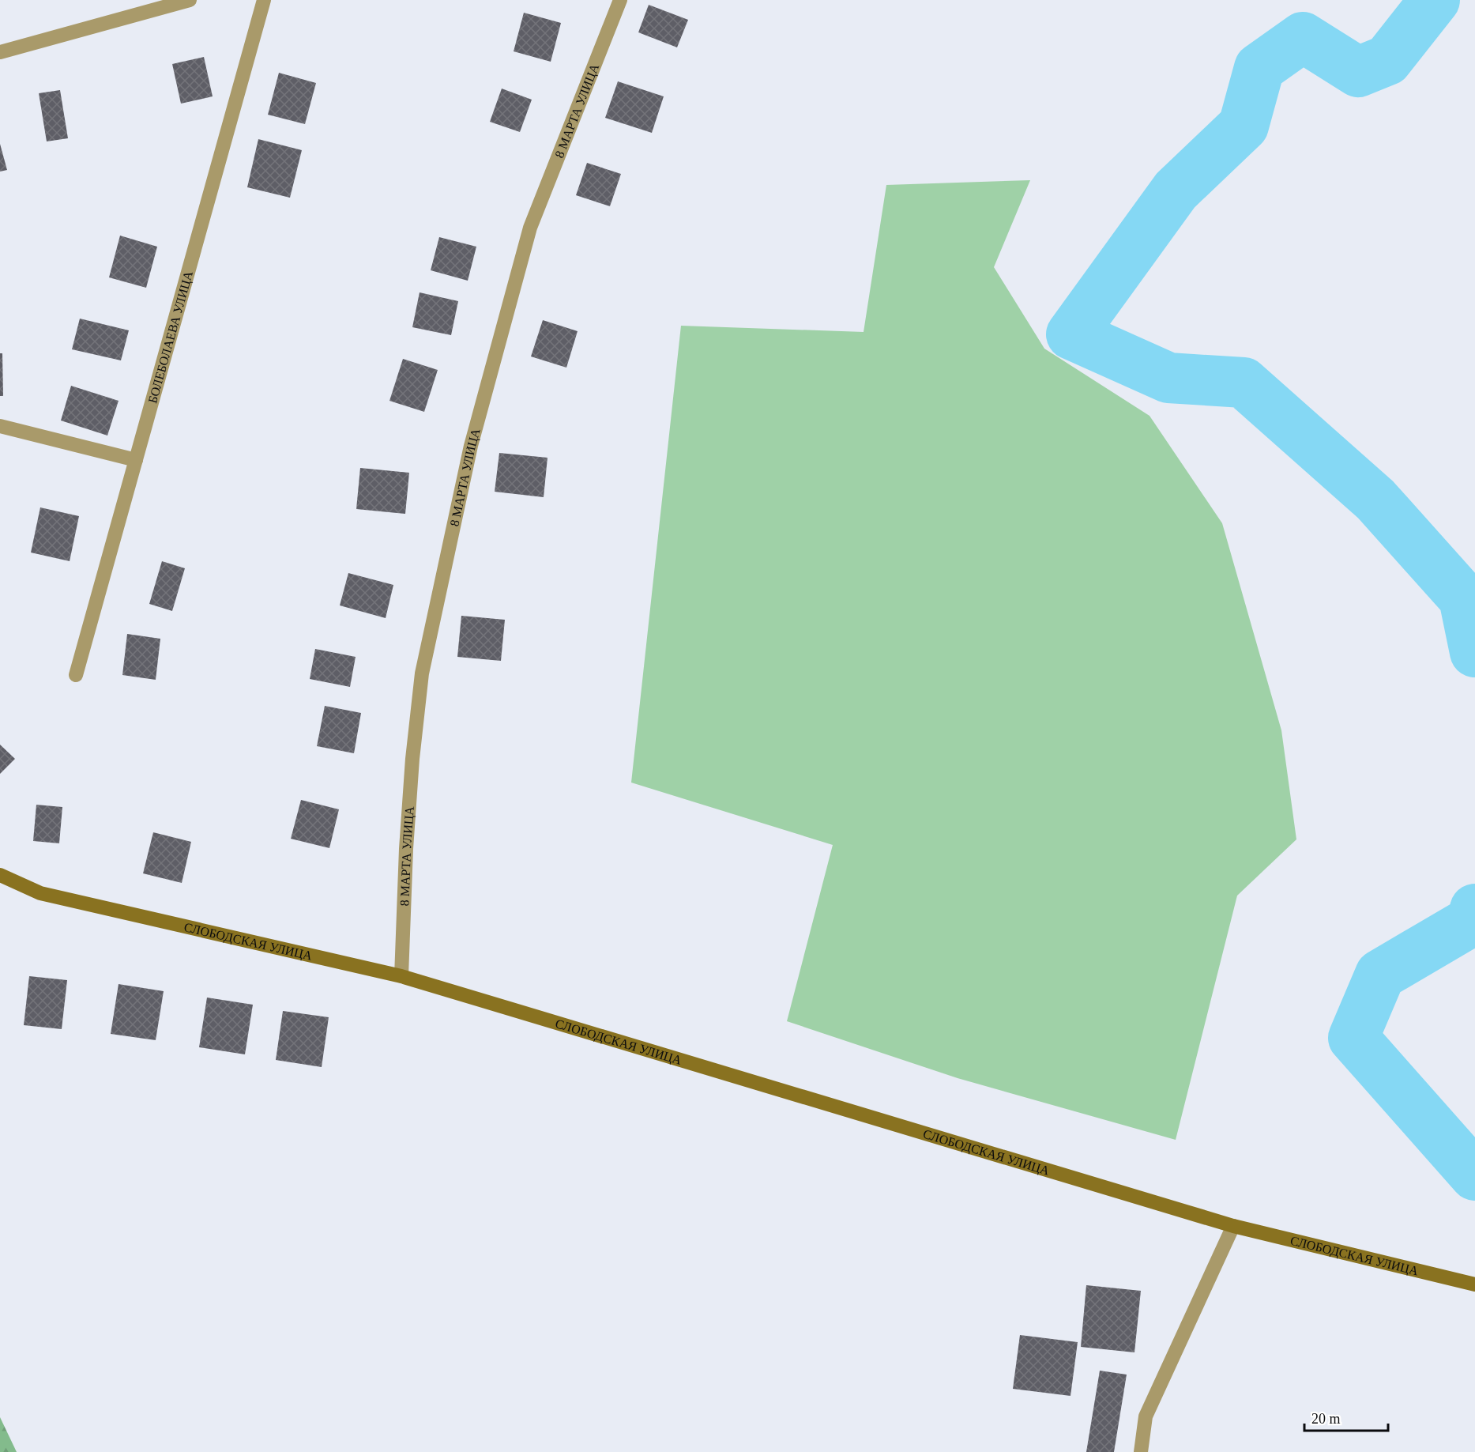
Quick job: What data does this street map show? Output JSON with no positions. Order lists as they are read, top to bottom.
{
  "streets": {
    "street": ["8 МАРТА УЛИЦА", "БОЛЕБОЛАЕВА УЛИЦА", "СЛОБОДСКАЯ УЛИЦА"]
  },
  "crossings": [
    ["8 МАРТА УЛИЦА", "СЛОБОДСКАЯ УЛИЦА"]
  ],
  "scale_bar": "20 m"
}
